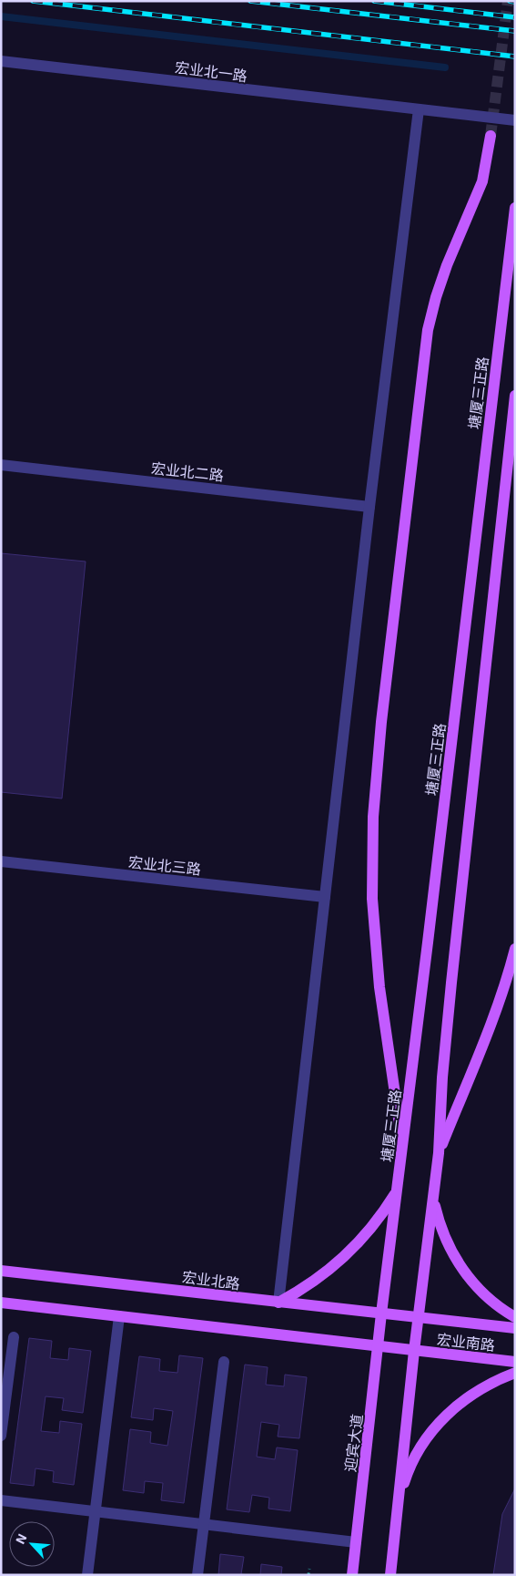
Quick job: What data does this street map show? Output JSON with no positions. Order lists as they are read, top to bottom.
{
  "streets": {
    "main road": [
      "塘厦三正路",
      "宏业北路",
      "宏业南路",
      "迎宾大道"
    ],
    "street": ["宏业北一路", "宏业北二路", "宏业北三路"]
  },
  "crossings": [
    ["塘厦三正路", "宏业北路"],
    ["塘厦三正路", "迎宾大道"],
    ["宏业北路", "宏业南路"],
    ["宏业北路", "迎宾大道"]
  ],
  "north": "top left"
}
